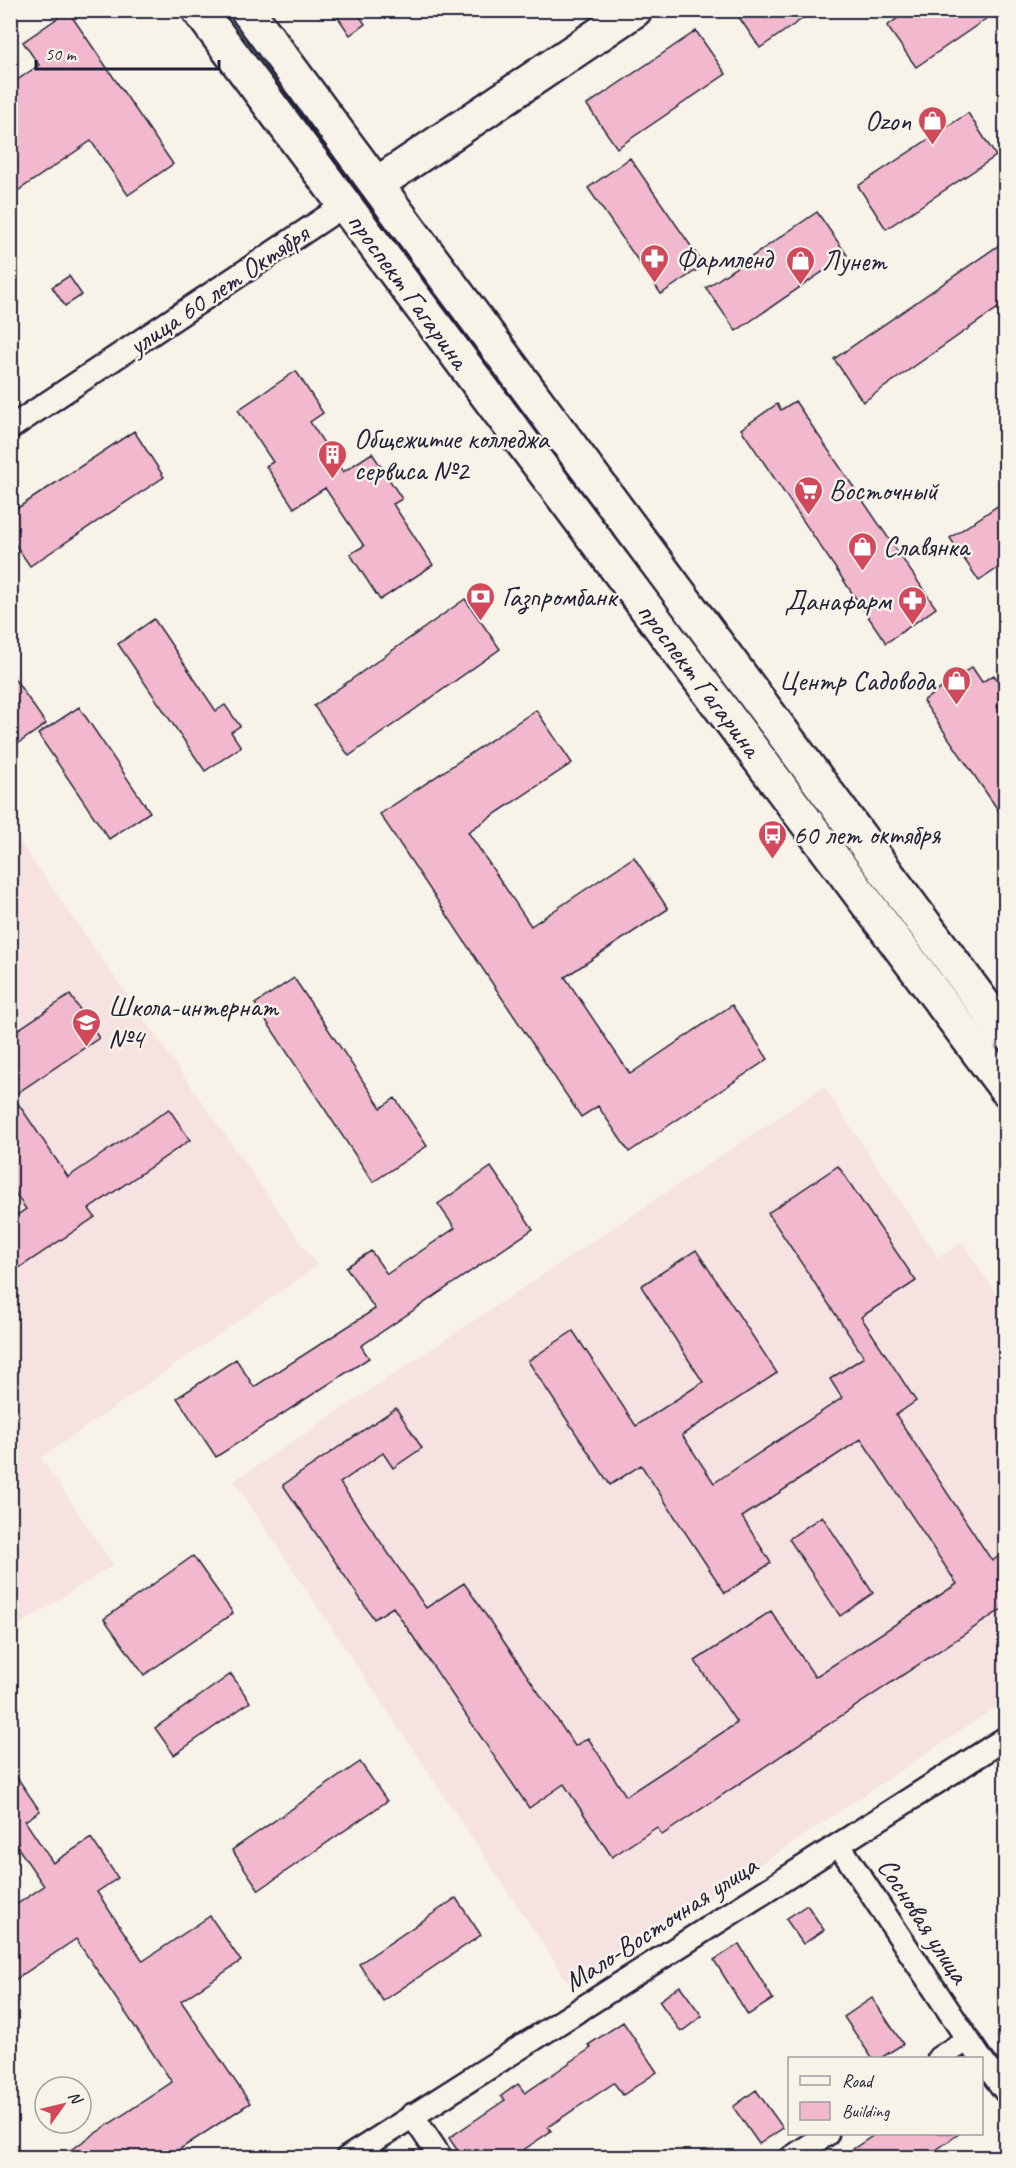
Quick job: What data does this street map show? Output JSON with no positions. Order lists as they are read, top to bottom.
{
  "streets": {
    "main road": ["улица 60 лет Октября", "проспект Гагарина"],
    "street": ["Сосновая улица", "Мало-Восточная улица"]
  },
  "crossings": [
    ["улица 60 лет Октября", "проспект Гагарина"],
    ["Сосновая улица", "Мало-Восточная улица"]
  ],
  "places": {
    "shop": [
      "Ozon",
      "Лунет",
      "Славянка",
      "Центр Садовода"
    ],
    "pharmacy": ["Фармленд", "Данафарм"],
    "building": ["Общежитие колледжа сервиса №2"],
    "supermarket": ["Восточный"],
    "bank": ["Газпромбанк"],
    "bus stop": ["60 лет октября"],
    "school or university": ["Школа-интернат №4"]
  },
  "legend": ["Road", "Building"],
  "scale_bar": "50 m",
  "north": "top right"
}
